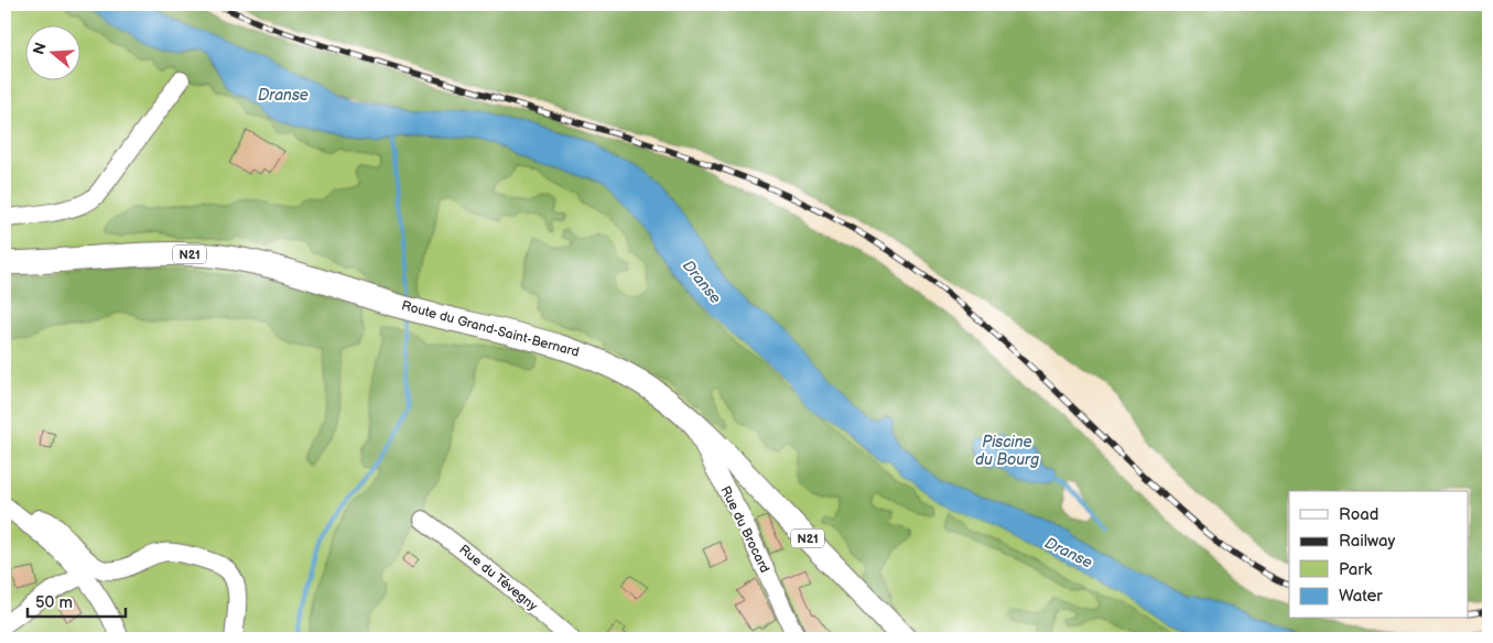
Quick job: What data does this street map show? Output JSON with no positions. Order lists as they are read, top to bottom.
{
  "streets": {
    "main road": ["N21", "Route du Grand-Saint-Bernard"],
    "street": ["Rue du Brocard", "Rue du Tévegny"]
  },
  "crossings": [
    ["Route du Grand-Saint-Bernard", "Rue du Brocard"]
  ],
  "water": ["Dranse", "Piscine du Bourg"],
  "legend": [
    "Road",
    "Railway",
    "Park",
    "Water"
  ],
  "scale_bar": "50 m",
  "north": "left"
}
